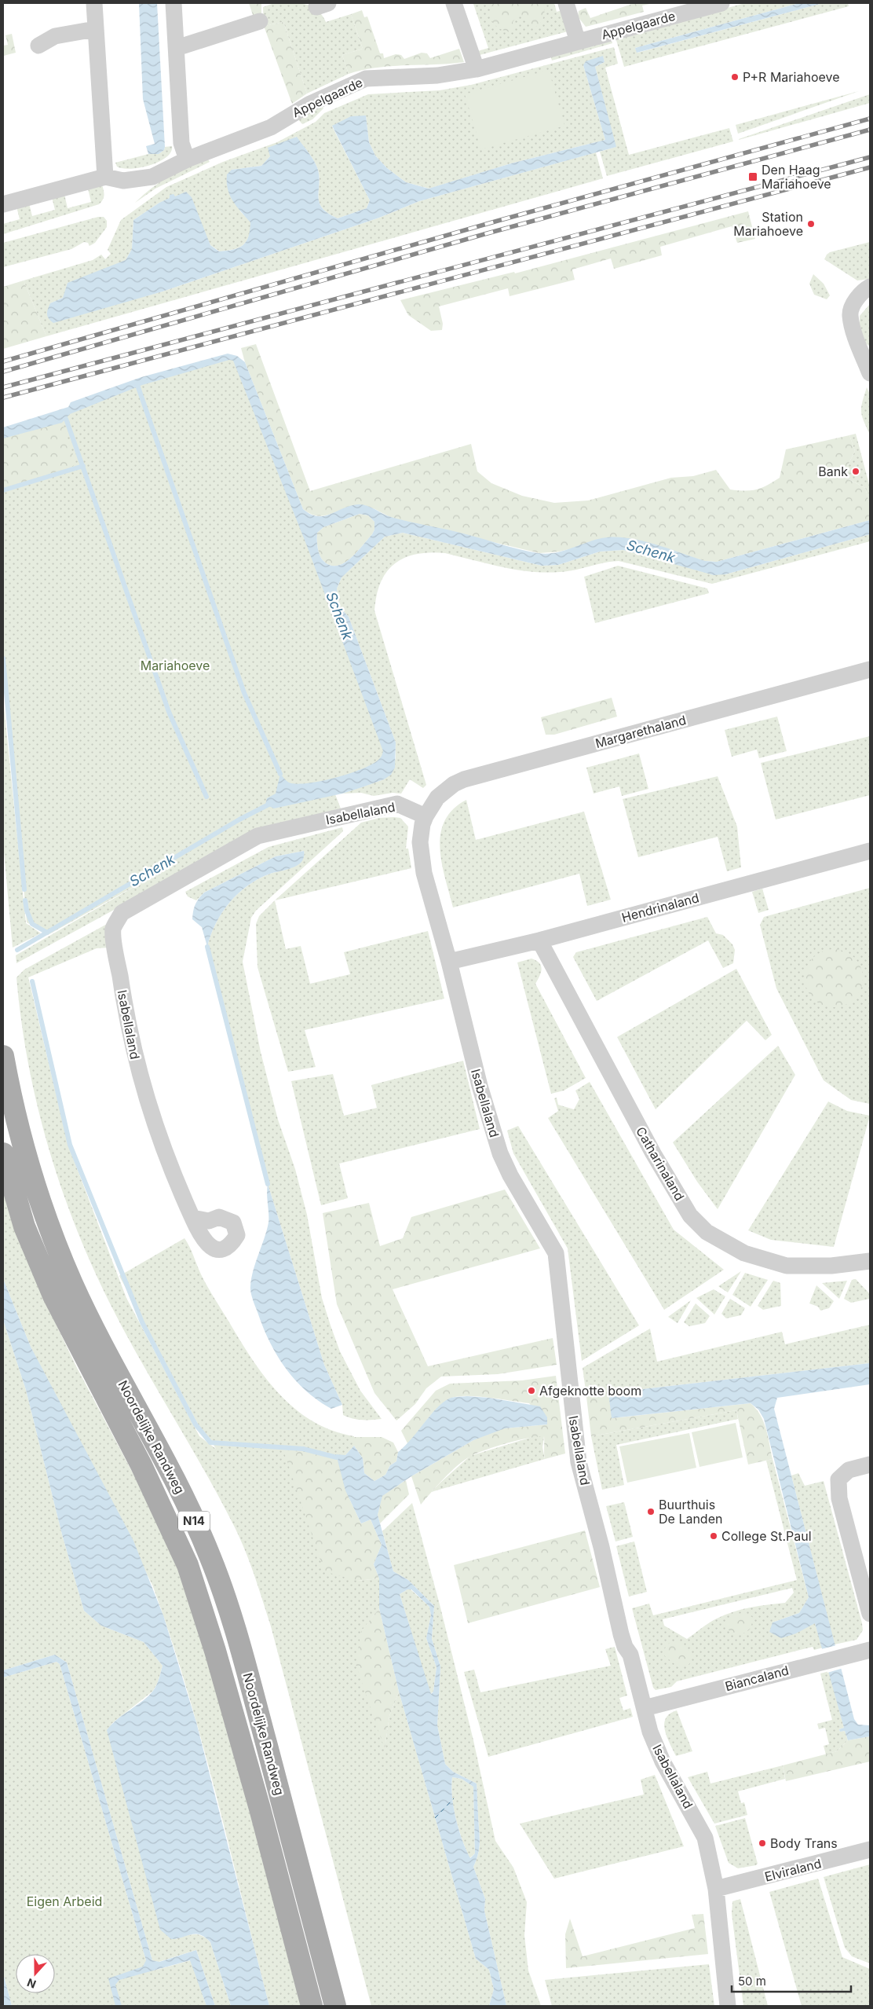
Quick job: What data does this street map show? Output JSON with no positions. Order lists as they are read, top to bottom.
{
  "streets": {
    "main road": ["Noordelijke Randweg", "N14"],
    "street": [
      "Appelgaarde",
      "Margarethaland",
      "Isabellaland",
      "Hendrinaland",
      "Catharinaland",
      "Biancaland",
      "Elviraland"
    ]
  },
  "crossings": [
    ["Margarethaland", "Isabellaland"],
    ["Isabellaland", "Hendrinaland"],
    ["Isabellaland", "Biancaland"],
    ["Isabellaland", "Elviraland"],
    ["Hendrinaland", "Catharinaland"]
  ],
  "water": ["Schenk"],
  "parks": ["Mariahoeve", "Eigen Arbeid"],
  "places": {
    "other": [
      "P+R Mariahoeve",
      "Station Mariahoeve",
      "Bank",
      "Afgeknotte boom",
      "Buurthuis De Landen",
      "College St.Paul",
      "Body Trans"
    ],
    "transit": ["Den Haag Mariahoeve"]
  },
  "scale_bar": "50 m",
  "north": "bottom"
}
